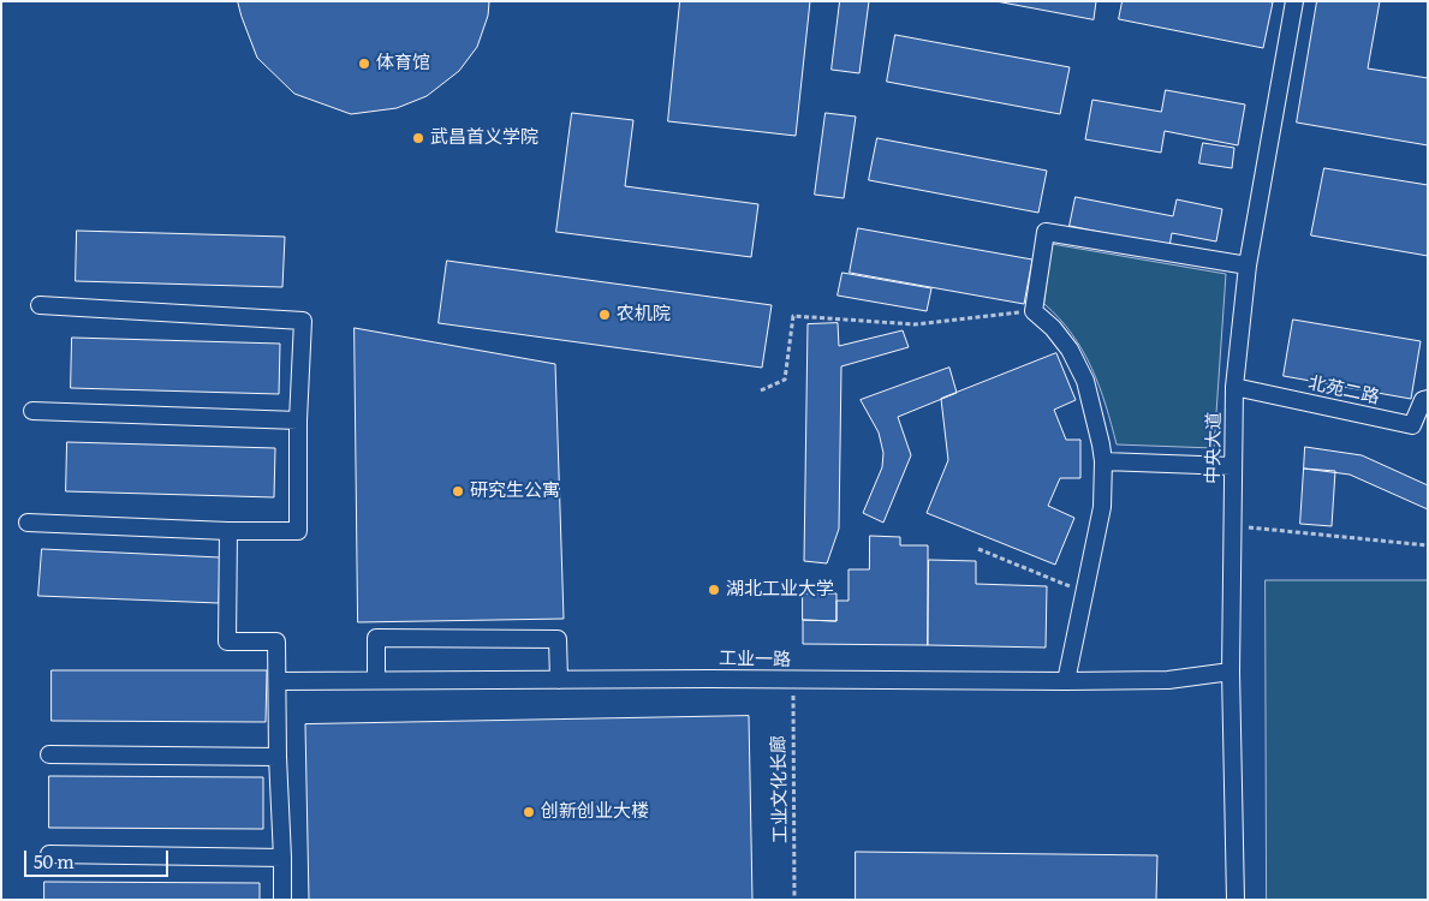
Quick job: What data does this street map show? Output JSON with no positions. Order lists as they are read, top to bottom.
{
  "streets": {
    "street": ["北苑二路", "中央大道", "工业一路"],
    "path": ["工业文化长廊"]
  },
  "crossings": [
    ["北苑二路", "中央大道"],
    ["中央大道", "工业一路"],
    ["工业一路", "工业文化长廊"]
  ],
  "places": [
    "体育馆",
    "武昌首义学院",
    "农机院",
    "研究生公寓",
    "湖北工业大学",
    "创新创业大楼"
  ],
  "scale_bar": "50 m"
}
